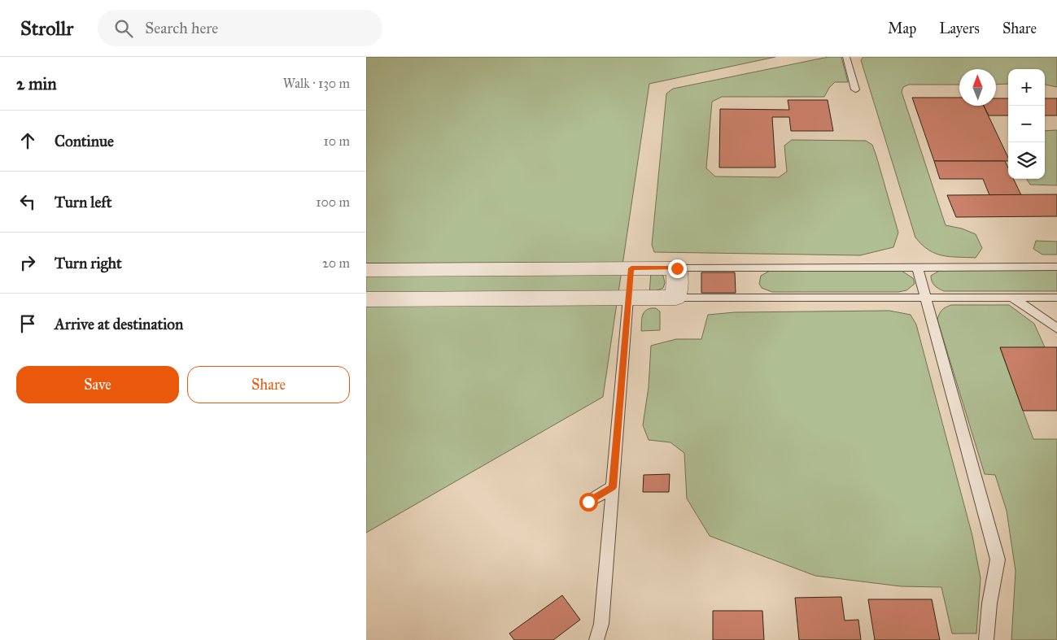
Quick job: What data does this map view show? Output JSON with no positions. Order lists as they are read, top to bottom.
{
  "north": "top",
  "page": {
    "header": "Strollr",
    "search": "Search here",
    "nav": ["Map", "Layers", "Share"],
    "heading": ["2 min", "Walk · 130 m"],
    "map_buttons": ["+", "−"],
    "list": [
      ["Continue", "10 m"],
      ["Turn left", "100 m"],
      ["Turn right", "20 m"],
      "Arrive at destination"
    ],
    "buttons": ["Save", "Share"]
  }
}
